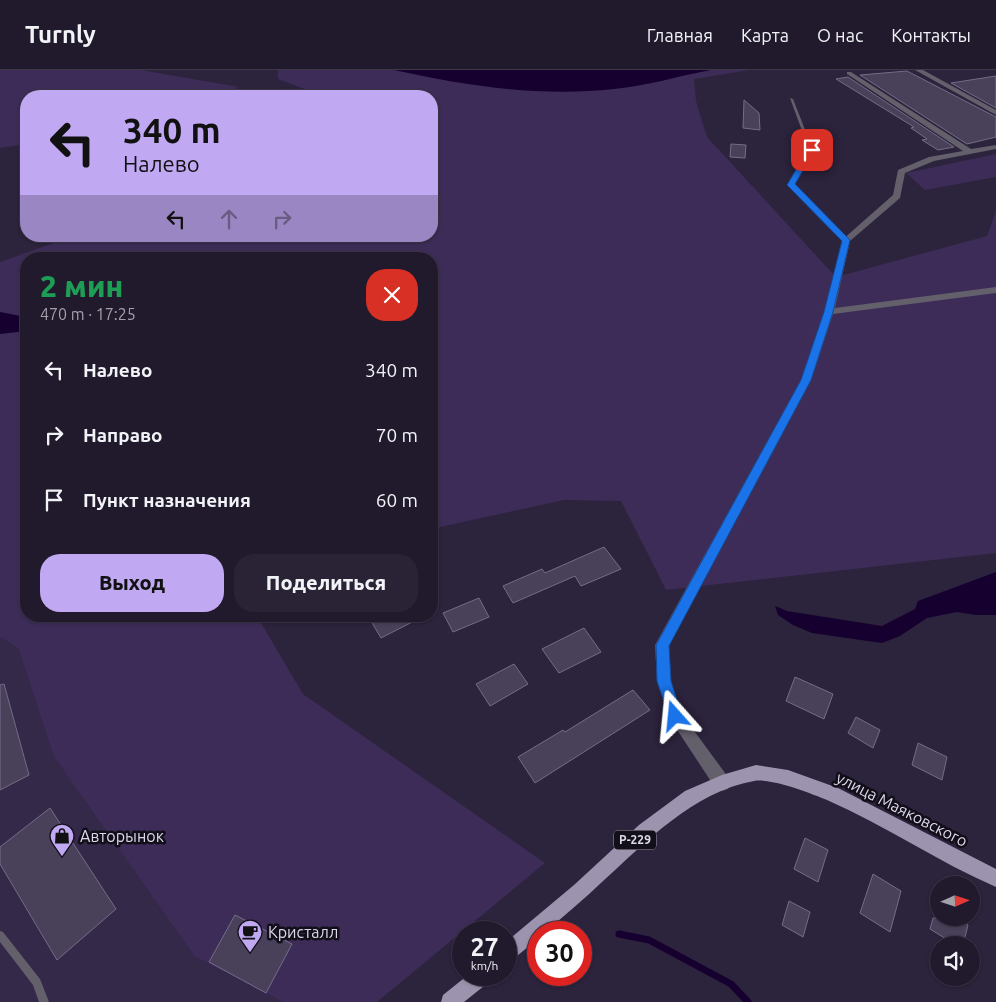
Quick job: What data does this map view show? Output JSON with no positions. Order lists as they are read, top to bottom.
{
  "streets": {
    "main road": ["улица Маяковского", "Р-229"]
  },
  "crossings": [
    ["улица Маяковского", "Р-229"]
  ],
  "places": {
    "shop": ["Авторынок"],
    "cafe": ["Кристалл"]
  },
  "north": "right",
  "page": {
    "header": "Turnly",
    "nav": [
      "Главная",
      "Карта",
      "О нас",
      "Контакты"
    ],
    "turn": ["340 m", "Налево"],
    "heading": ["2 мин", "470 m · 17:25"],
    "list": [
      {
        "name": "Налево",
        "value": "340 m"
      },
      {
        "name": "Направо",
        "value": "70 m"
      },
      {
        "name": "Пункт назначения",
        "value": "60 m"
      }
    ],
    "buttons": ["Выход", "Поделиться"],
    "speed": "27 km/h",
    "limit": "30"
  }
}
